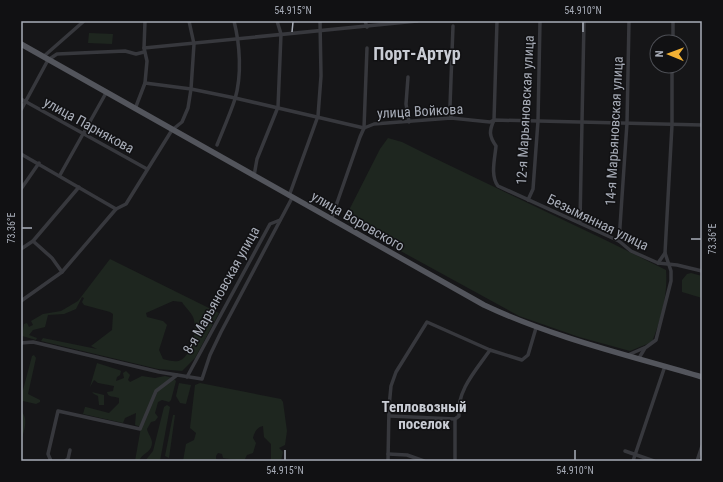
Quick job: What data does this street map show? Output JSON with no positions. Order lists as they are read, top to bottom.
{
  "streets": {
    "main road": ["улица Воровского"],
    "street": [
      "12-я Марьяновская улица",
      "улица Войкова",
      "улица Парнякова",
      "14-я Марьяновская улица",
      "Безымянная улица",
      "8-я Марьяновская улица"
    ]
  },
  "crossings": [
    ["12-я Марьяновская улица", "улица Войкова"],
    ["12-я Марьяновская улица", "Безымянная улица"],
    ["улица Войкова", "14-я Марьяновская улица"],
    ["улица Войкова", "8-я Марьяновская улица"],
    ["14-я Марьяновская улица", "Безымянная улица"],
    ["улица Воровского", "8-я Марьяновская улица"]
  ],
  "districts": ["Порт-Артур", "Тепловозный поселок"],
  "north": "left",
  "coordinates": ["54.915°N", "54.910°N", "73.36°E"]
}
